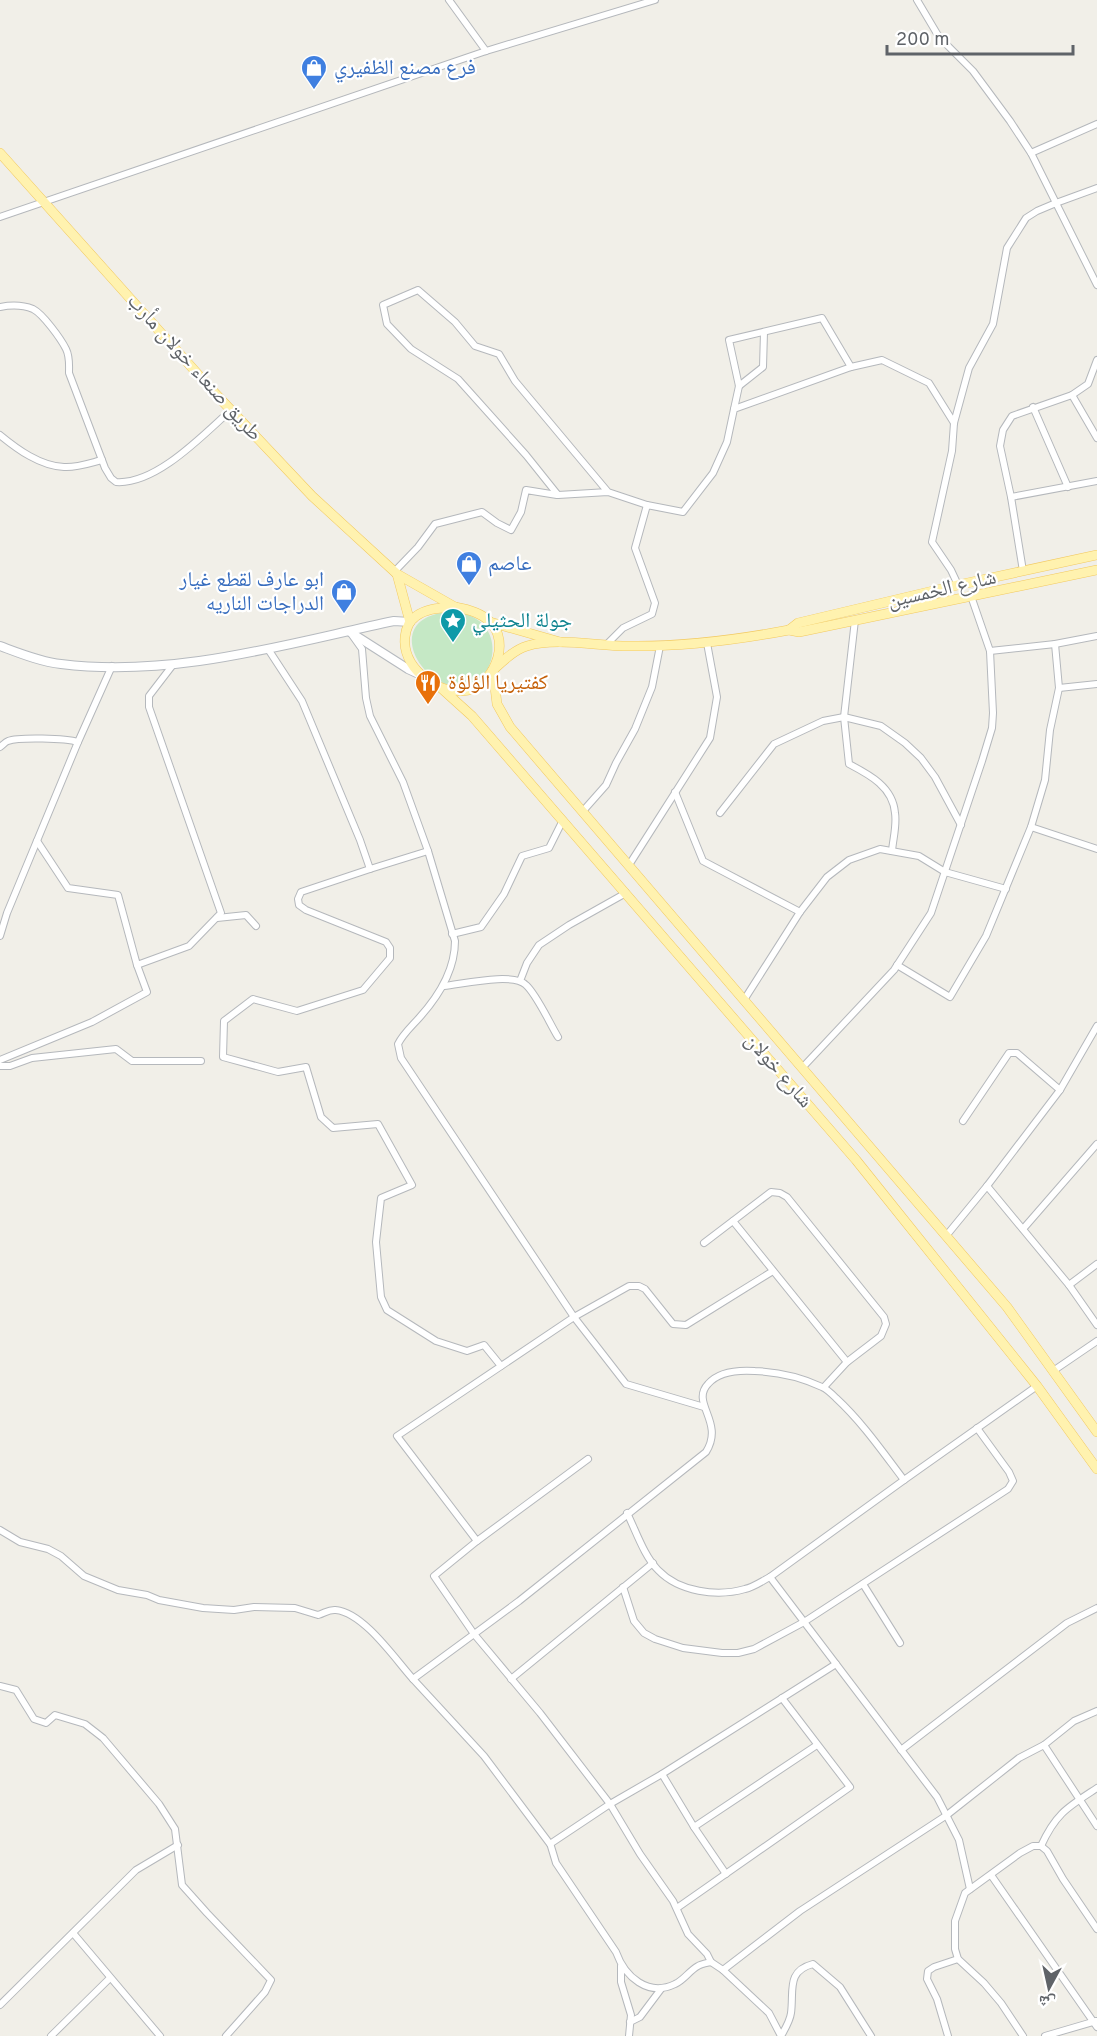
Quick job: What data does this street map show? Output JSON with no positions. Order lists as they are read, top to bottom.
{
  "streets": {
    "main road": ["طريق صنعاء خولان مأرب", "شارع الخمسين", "شارع خولان"]
  },
  "crossings": [
    ["طريق صنعاء خولان مأرب", "شارع الخمسين"],
    ["طريق صنعاء خولان مأرب", "شارع خولان"],
    ["شارع الخمسين", "شارع خولان"]
  ],
  "places": {
    "shop": ["فرع مصنع الظفيري", "عاصم", "ابو عارف لقطع غيار الدراجات الناريه"],
    "place": ["جولة الحثيلي"],
    "restaurant": ["كفتيريا الؤلؤة"]
  },
  "scale_bar": "200 m",
  "north": "bottom"
}
